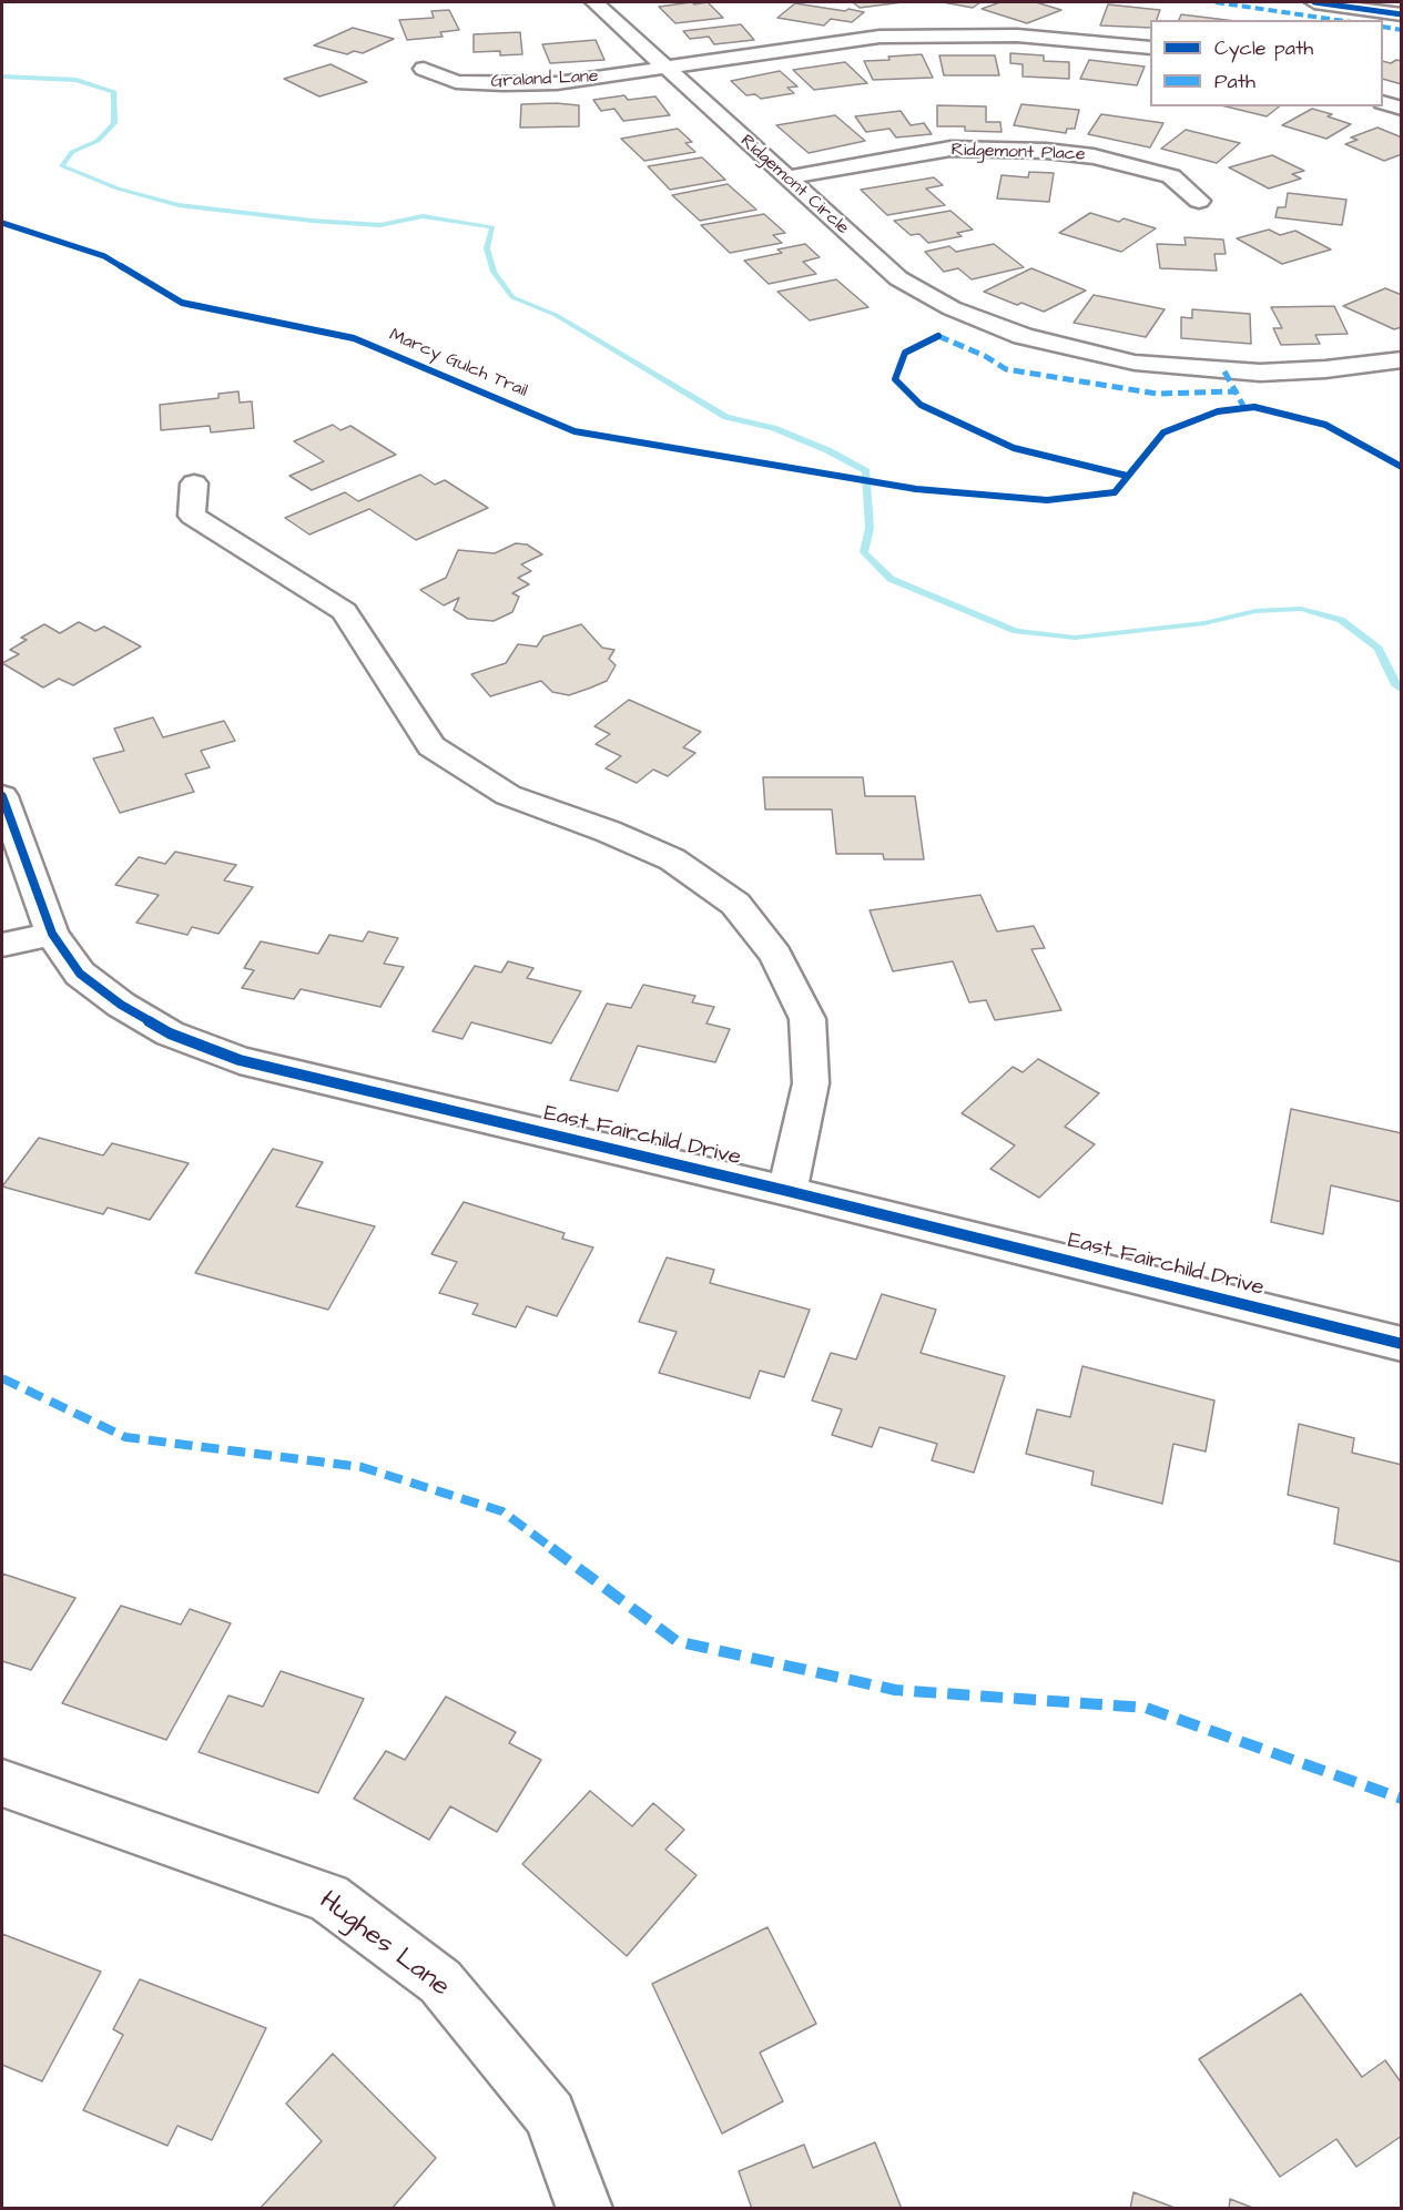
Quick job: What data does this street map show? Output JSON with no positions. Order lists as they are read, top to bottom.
{
  "streets": {
    "street": [
      "Graland Lane",
      "Ridgemont Place",
      "Ridgemont Circle",
      "East Fairchild Drive",
      "Hughes Lane"
    ],
    "cycle path": ["Marcy Gulch Trail"]
  },
  "crossings": [
    ["Graland Lane", "Ridgemont Circle"],
    ["Ridgemont Place", "Ridgemont Circle"]
  ],
  "legend": ["Cycle path", "Path"]
}
